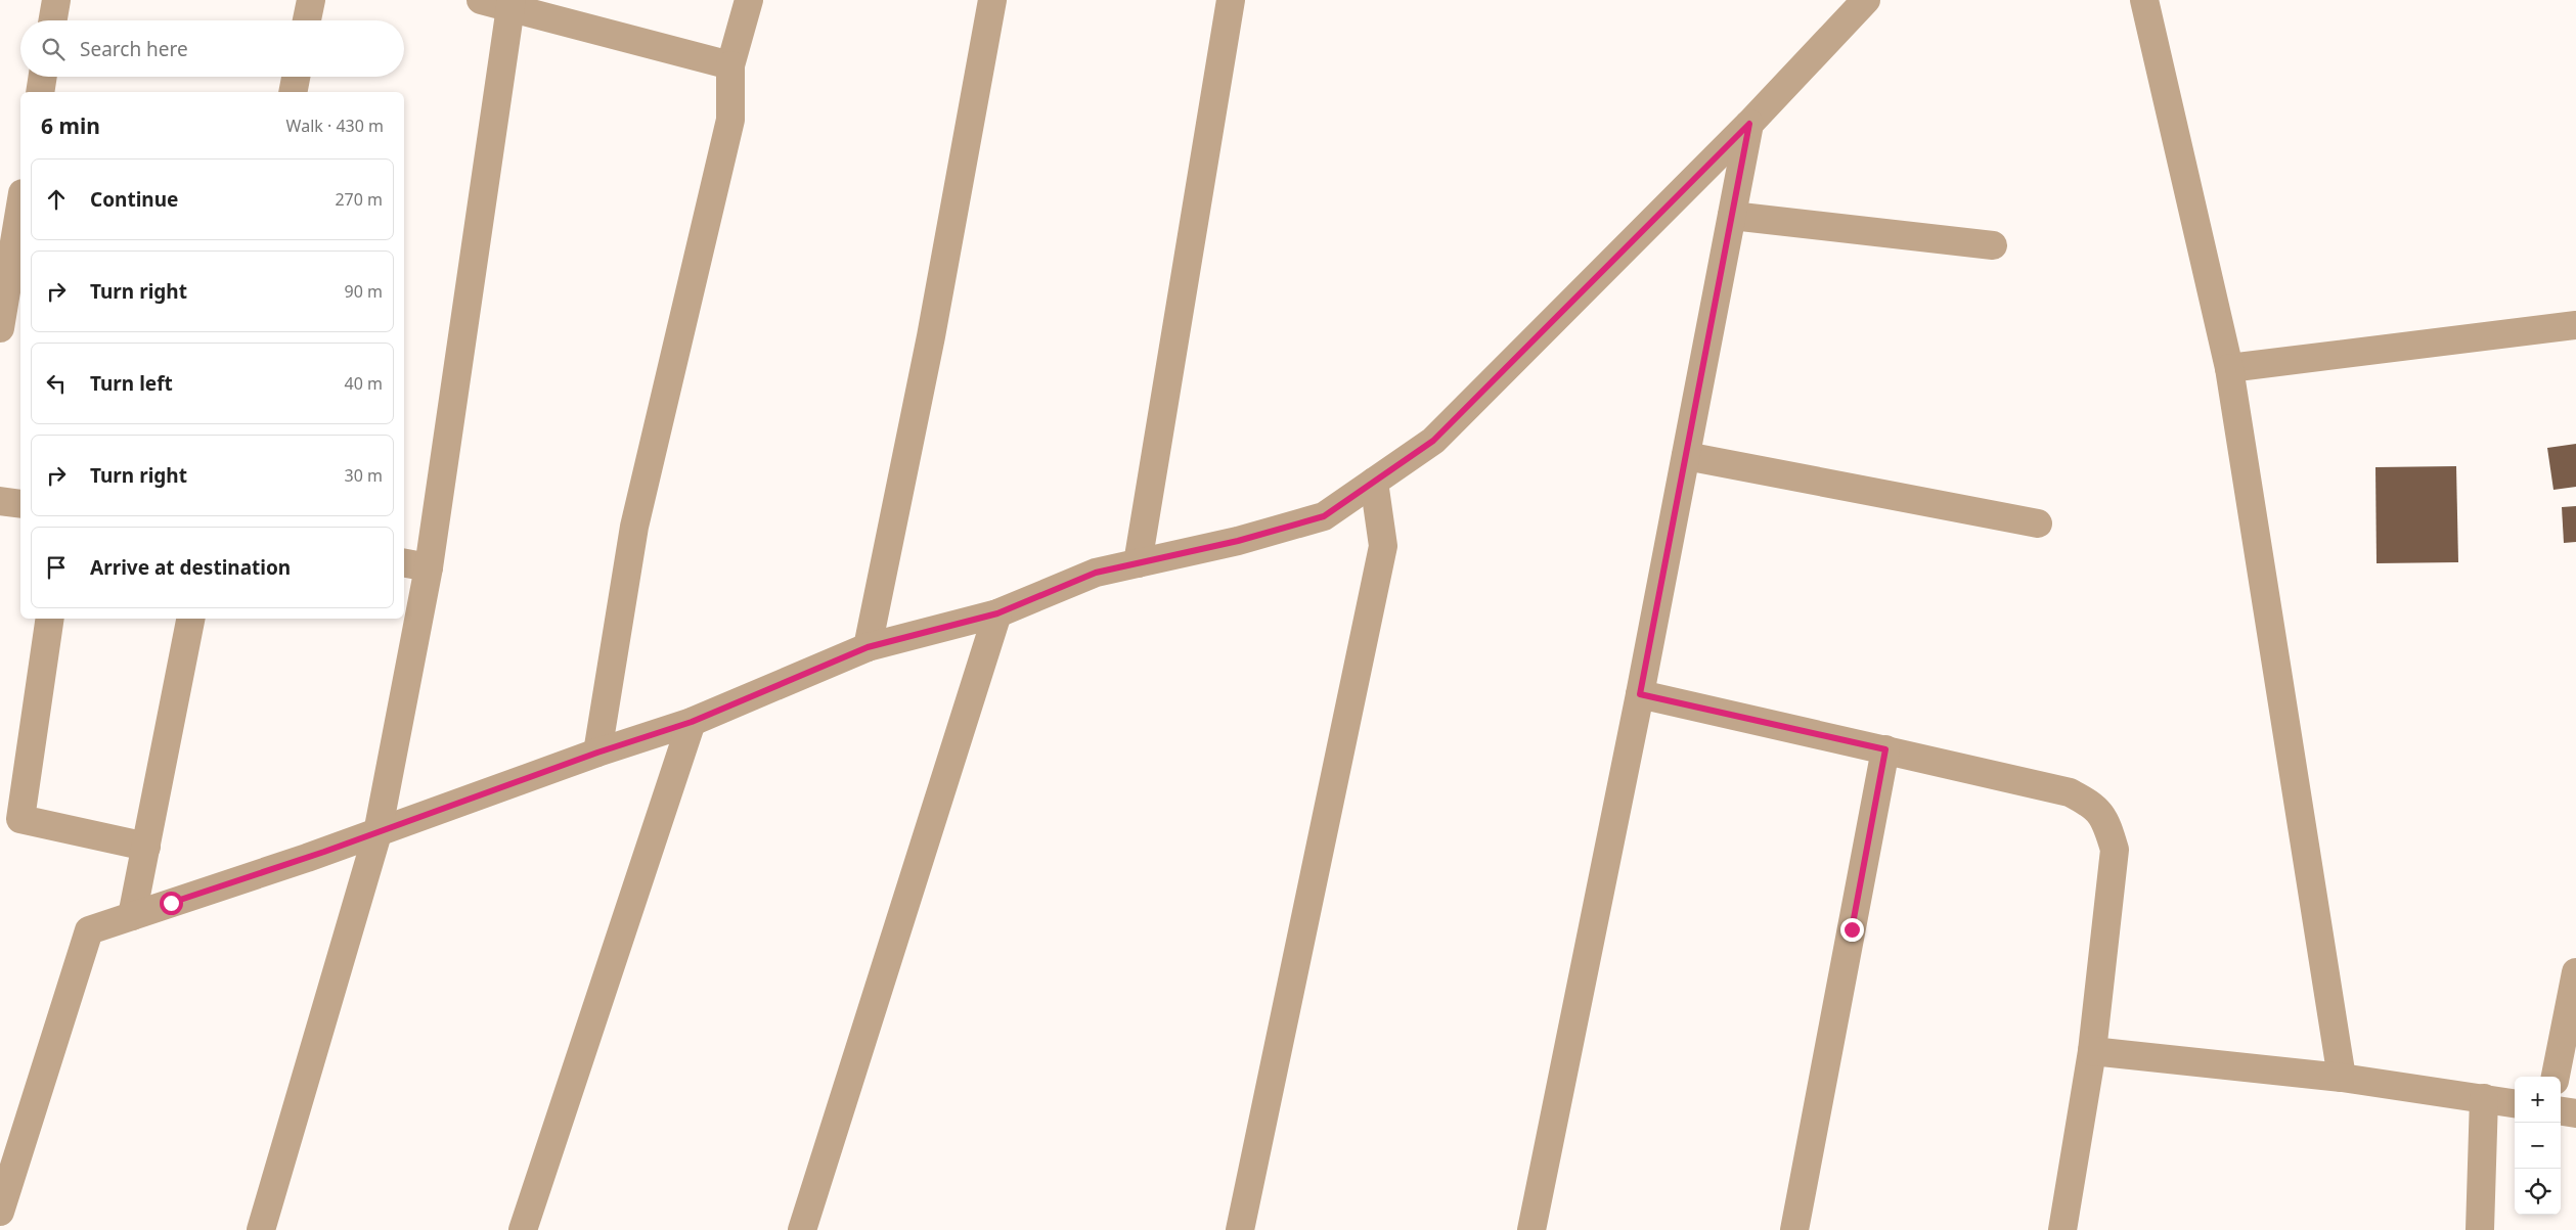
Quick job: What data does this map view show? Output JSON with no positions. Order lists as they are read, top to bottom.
{
  "page": {
    "search": "Search here",
    "heading": ["6 min", "Walk · 430 m"],
    "list": [
      ["Continue", "270 m"],
      ["Turn right", "90 m"],
      ["Turn left", "40 m"],
      ["Turn right", "30 m"],
      "Arrive at destination"
    ],
    "map_buttons": ["+", "−"]
  }
}
